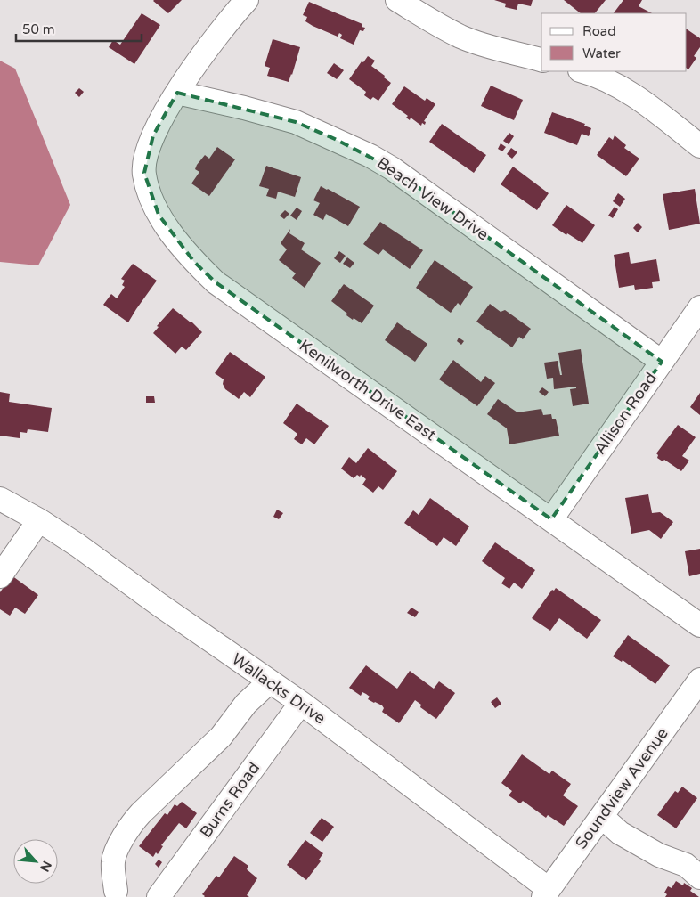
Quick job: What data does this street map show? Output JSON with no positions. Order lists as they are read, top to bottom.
{
  "streets": {
    "street": [
      "Beach View Drive",
      "Kenilworth Drive East",
      "Allison Road",
      "Wallacks Drive",
      "Soundview Avenue",
      "Burns Road"
    ]
  },
  "crossings": [
    ["Beach View Drive", "Kenilworth Drive East"],
    ["Beach View Drive", "Allison Road"],
    ["Kenilworth Drive East", "Allison Road"],
    ["Wallacks Drive", "Soundview Avenue"],
    ["Wallacks Drive", "Burns Road"]
  ],
  "legend": ["Road", "Water"],
  "scale_bar": "50 m",
  "north": "bottom right"
}
